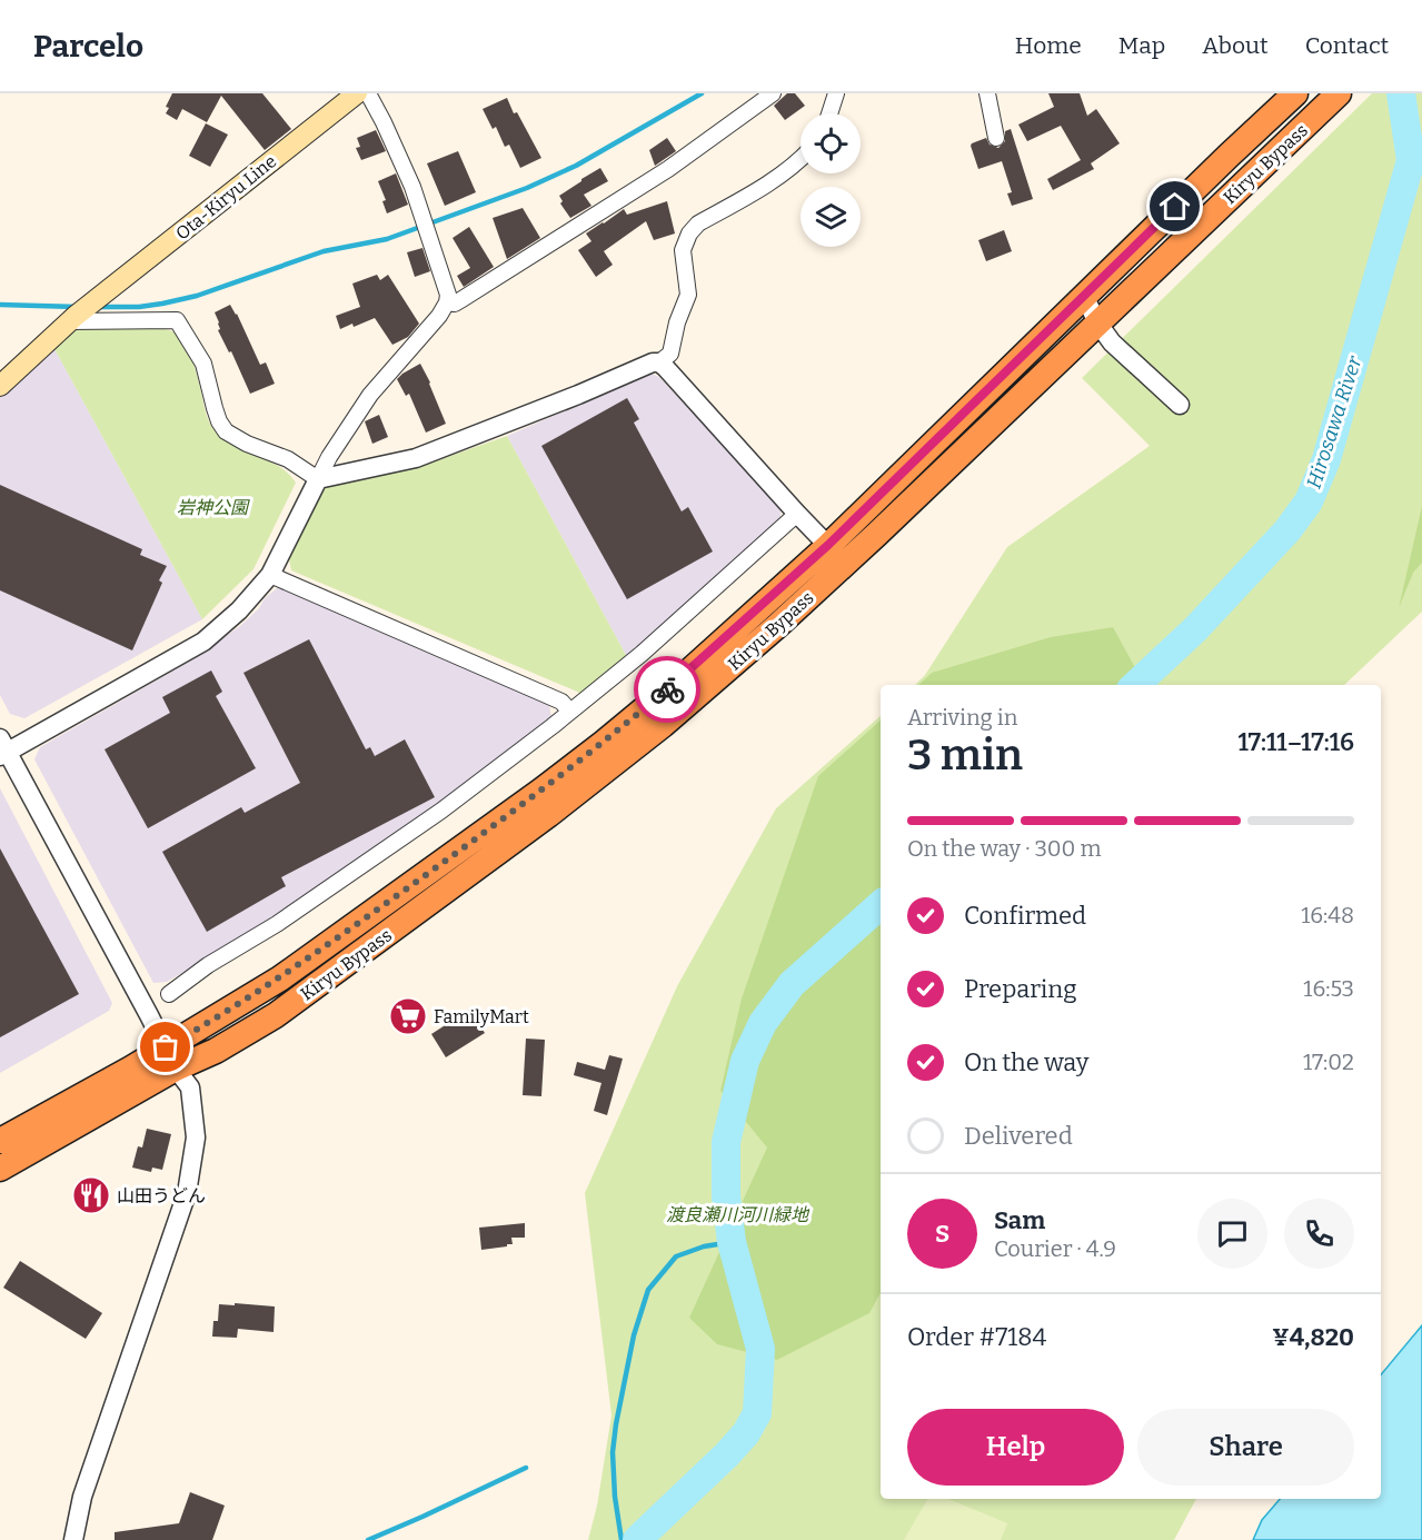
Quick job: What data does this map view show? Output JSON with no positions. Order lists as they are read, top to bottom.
{
  "streets": {
    "highway": ["Kiryu Bypass"],
    "main road": ["Ota-Kiryu Line"]
  },
  "water": ["Hirosawa River"],
  "parks": ["岩神公園", "渡良瀬川河川緑地"],
  "places": {
    "supermarket": ["FamilyMart"],
    "restaurant": ["山田うどん"]
  },
  "page": {
    "header": "Parcelo",
    "nav": [
      "Home",
      "Map",
      "About",
      "Contact"
    ],
    "heading": ["3 min", "Arriving in", "17:11–17:16"],
    "panel": [
      "Sam",
      "Courier · 4.9",
      "Order #7184",
      "¥4,820"
    ],
    "bar": "On the way · 300 m",
    "list": [
      ["Confirmed", "16:48"],
      ["Preparing", "16:53"],
      ["On the way", "17:02"],
      "Delivered"
    ],
    "round": "S",
    "buttons": ["Help", "Share"]
  }
}
